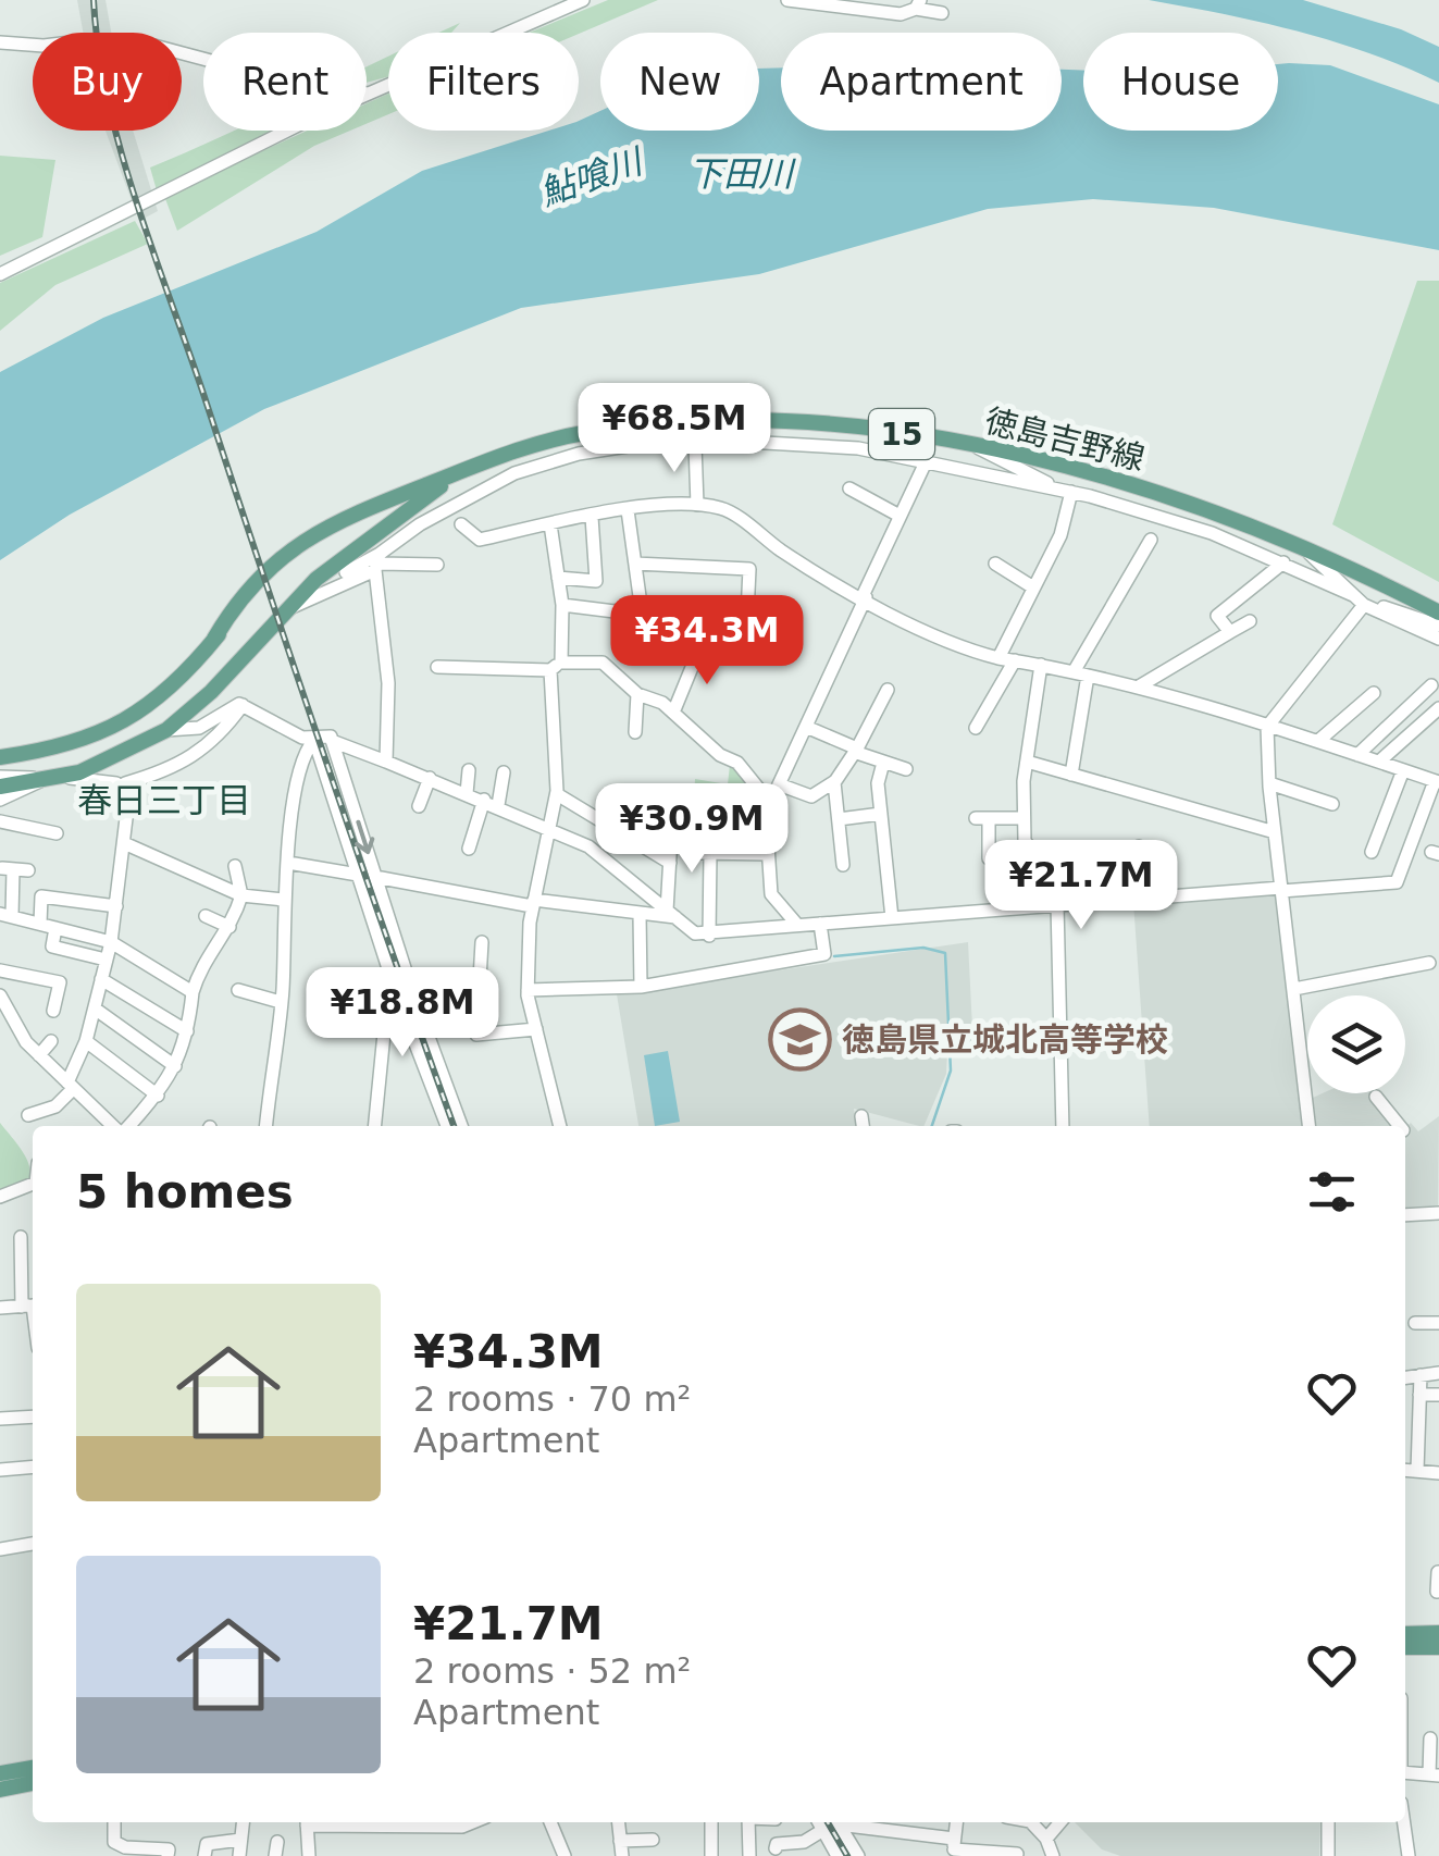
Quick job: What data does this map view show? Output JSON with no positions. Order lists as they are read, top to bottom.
{
  "streets": {
    "main road": ["15", "徳島吉野線"]
  },
  "districts": ["春日三丁目"],
  "water": ["下田川", "鮎喰川"],
  "places": {
    "school or university": ["徳島県立城北高等学校"]
  },
  "page": {
    "chip": [
      "Buy",
      "Rent",
      "Filters",
      "New",
      "Apartment",
      "House"
    ],
    "price": [
      "¥68.5M",
      "¥34.3M",
      "¥30.9M",
      "¥21.7M",
      "¥18.8M"
    ],
    "heading": "5 homes",
    "list": [
      {
        "name": "¥34.3M",
        "note": "2 rooms · 70 m² · Apartment"
      },
      {
        "name": "¥21.7M",
        "note": "2 rooms · 52 m² · Apartment"
      }
    ]
  }
}
